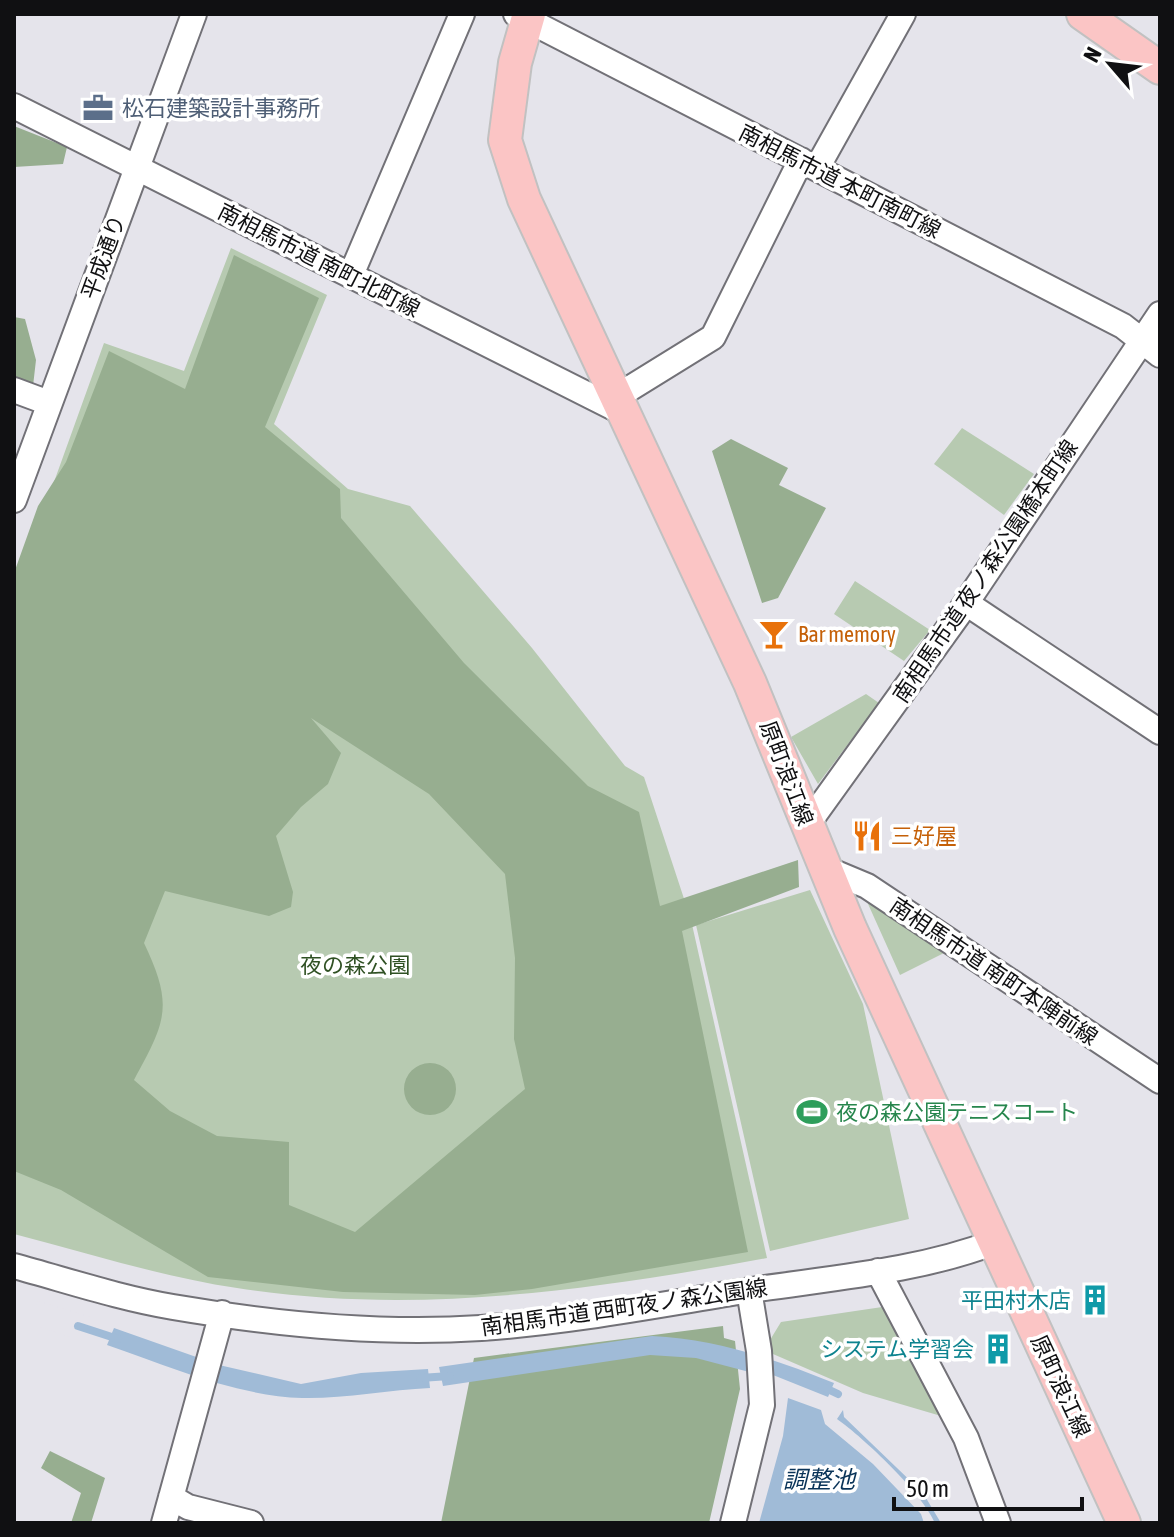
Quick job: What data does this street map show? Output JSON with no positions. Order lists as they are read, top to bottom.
{
  "streets": {
    "main road": ["原町浪江線"],
    "street": [
      "南相馬市道 本町南町線",
      "平成通り",
      "南相馬市道 南町北町線",
      "南相馬市道 夜ノ森公園橋本町線",
      "南相馬市道 南町本陣前線",
      "南相馬市道 西町夜ノ森公園線"
    ]
  },
  "crossings": [
    ["南相馬市道 本町南町線", "南相馬市道 夜ノ森公園橋本町線"],
    ["南相馬市道 本町南町線", "原町浪江線"],
    ["平成通り", "南相馬市道 南町北町線"],
    ["南相馬市道 南町北町線", "原町浪江線"],
    ["南相馬市道 夜ノ森公園橋本町線", "原町浪江線"],
    ["原町浪江線", "南相馬市道 南町本陣前線"],
    ["原町浪江線", "南相馬市道 西町夜ノ森公園線"]
  ],
  "water": ["調整池"],
  "parks": ["夜の森公園"],
  "places": {
    "office": ["松石建築設計事務所"],
    "bar": ["Bar memory"],
    "restaurant": ["三好屋"],
    "sports": ["夜の森公園テニスコート"],
    "building": ["平田村木店", "システム学習会"]
  },
  "scale_bar": "50 m",
  "north": "top left"
}
